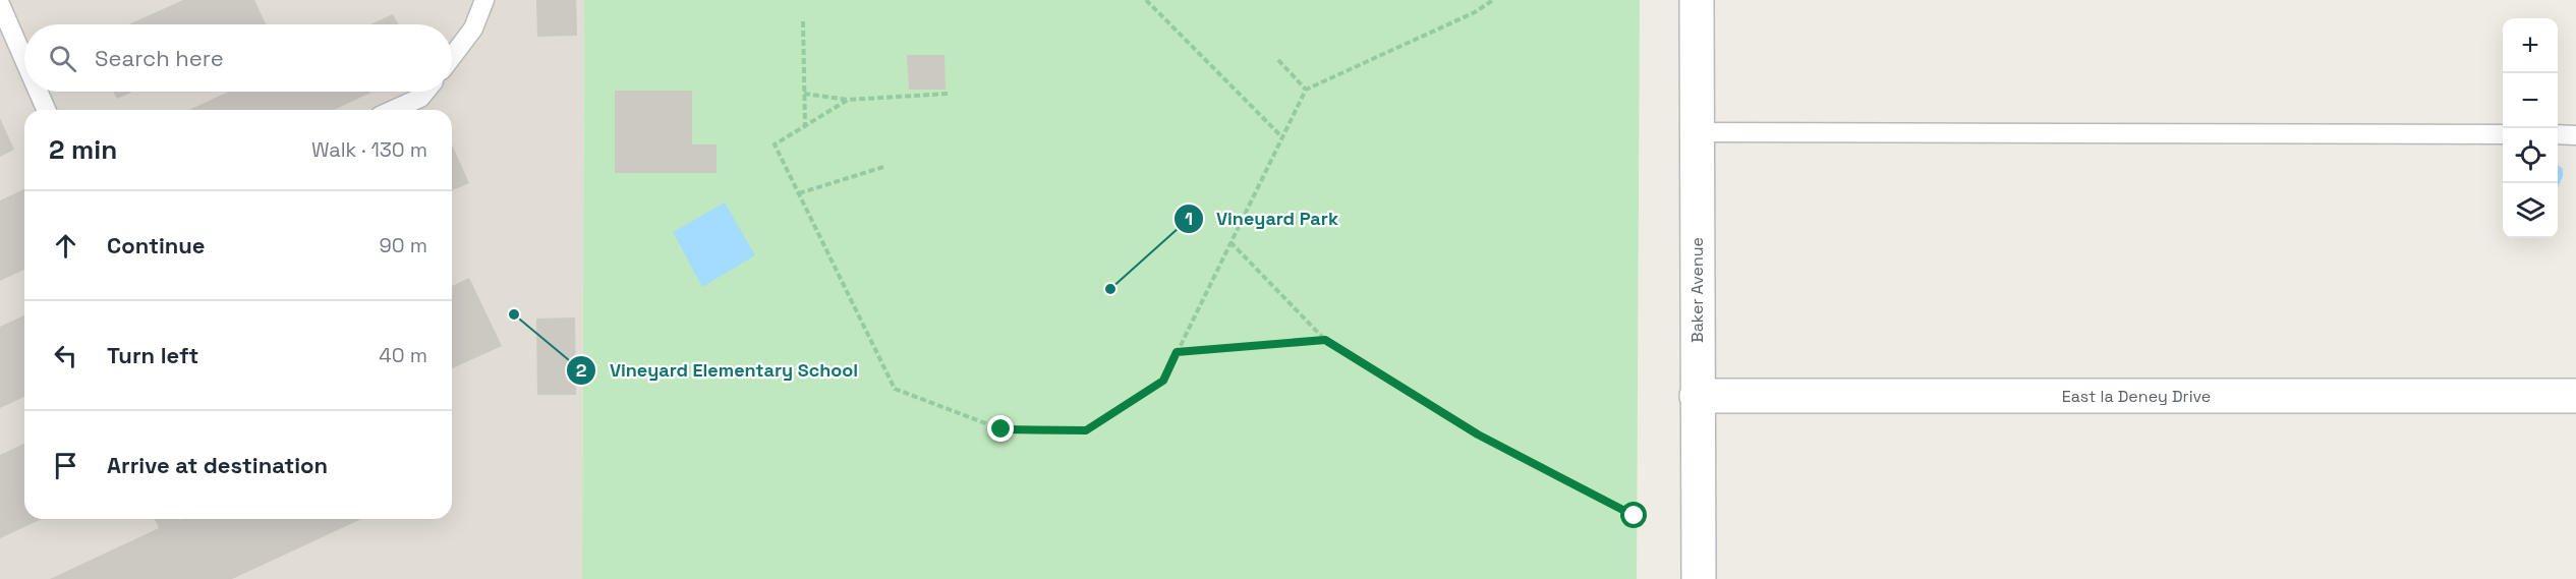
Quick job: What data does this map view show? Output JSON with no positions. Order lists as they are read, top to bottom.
{
  "streets": {
    "street": ["Baker Avenue", "East la Deney Drive"]
  },
  "crossings": [
    ["Baker Avenue", "East la Deney Drive"]
  ],
  "places": ["Vineyard Park", "Vineyard Elementary School"],
  "page": {
    "map_buttons": ["+", "−"],
    "search": "Search here",
    "heading": ["2 min", "Walk · 130 m"],
    "list": [
      ["Continue", "90 m"],
      ["Turn left", "40 m"],
      "Arrive at destination"
    ]
  }
}
